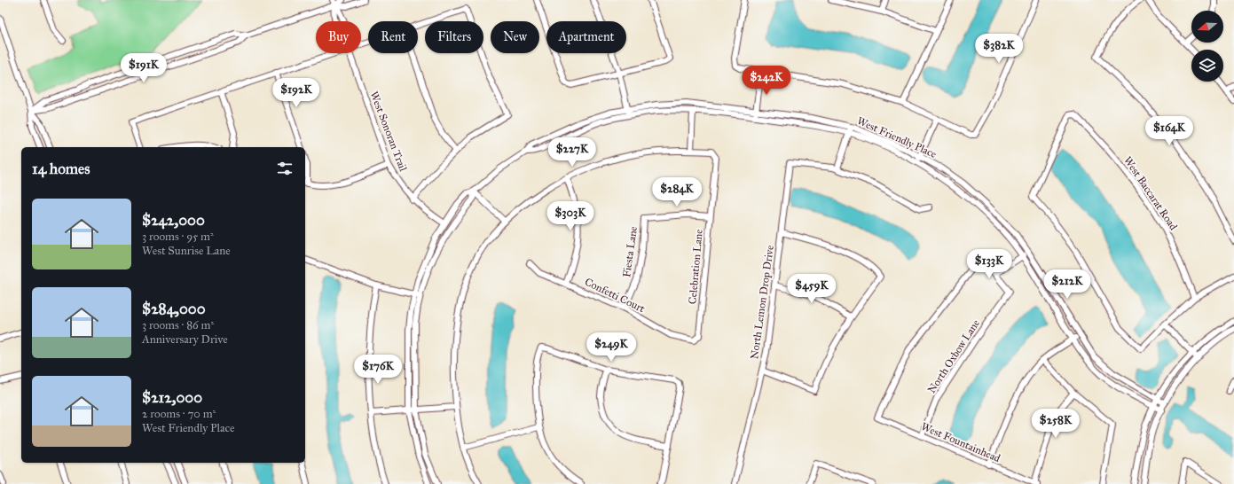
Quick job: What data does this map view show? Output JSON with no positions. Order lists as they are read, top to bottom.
{
  "streets": {
    "street": [
      "West Sonoran Trail",
      "West Friendly Place",
      "West Baccarat Road",
      "Fiesta Lane",
      "Celebration Lane",
      "Confetti Court",
      "North Lemon Drop Drive",
      "North Oxbow Lane",
      "West Fountainhead"
    ]
  },
  "crossings": [
    ["West Sonoran Trail", "West Friendly Place"],
    ["Fiesta Lane", "Celebration Lane"],
    ["Fiesta Lane", "Confetti Court"],
    ["Celebration Lane", "Confetti Court"],
    ["North Oxbow Lane", "West Fountainhead"]
  ],
  "north": "left",
  "page": {
    "chip": [
      "Buy",
      "Rent",
      "Filters",
      "New",
      "Apartment"
    ],
    "price": [
      "$382K",
      "$191K",
      "$242K",
      "$192K",
      "$164K",
      "$227K",
      "$284K",
      "$303K",
      "$133K",
      "$212K",
      "$459K",
      "$249K",
      "$176K",
      "$258K"
    ],
    "heading": "14 homes",
    "list": [
      {
        "name": "$242,000",
        "note": "3 rooms · 95 m² · West Sunrise Lane"
      },
      {
        "name": "$284,000",
        "note": "3 rooms · 86 m² · Anniversary Drive"
      },
      {
        "name": "$212,000",
        "note": "2 rooms · 70 m² · West Friendly Place"
      }
    ]
  }
}
